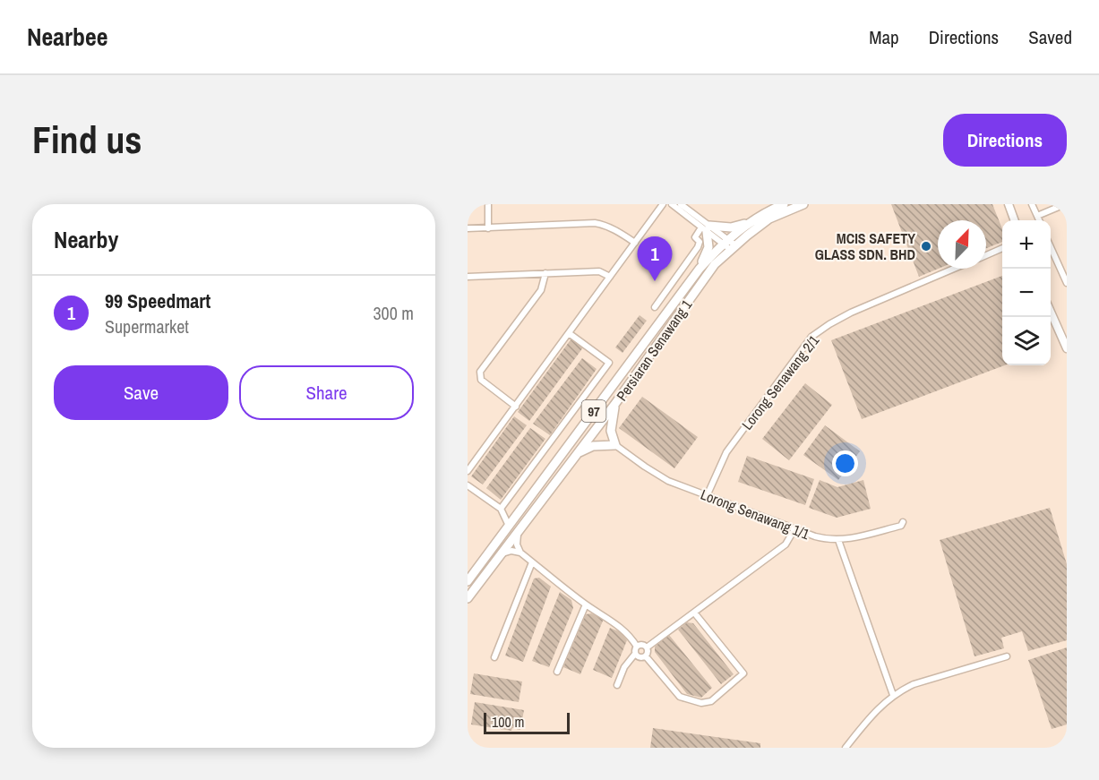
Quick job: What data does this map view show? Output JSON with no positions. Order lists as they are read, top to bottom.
{
  "streets": {
    "main road": ["Persiaran Senawang 1", "97"],
    "street": ["Lorong Senawang 2/1", "Lorong Senawang 1/1"]
  },
  "crossings": [
    ["Lorong Senawang 2/1", "Lorong Senawang 1/1"]
  ],
  "places": ["MCIS SAFETY GLASS SDN. BHD"],
  "scale_bar": "100 m",
  "north": "top right",
  "page": {
    "header": "Nearbee",
    "nav": ["Map", "Directions", "Saved"],
    "buttons": [
      "Directions",
      ["Save", "Share"]
    ],
    "title": "Find us",
    "heading": "Nearby",
    "map_buttons": ["+", "−"],
    "pins": "1",
    "list": [
      {
        "mark": "1",
        "name": "99 Speedmart",
        "note": "Supermarket",
        "value": "300 m"
      }
    ],
    "scale": "100 m"
  }
}
